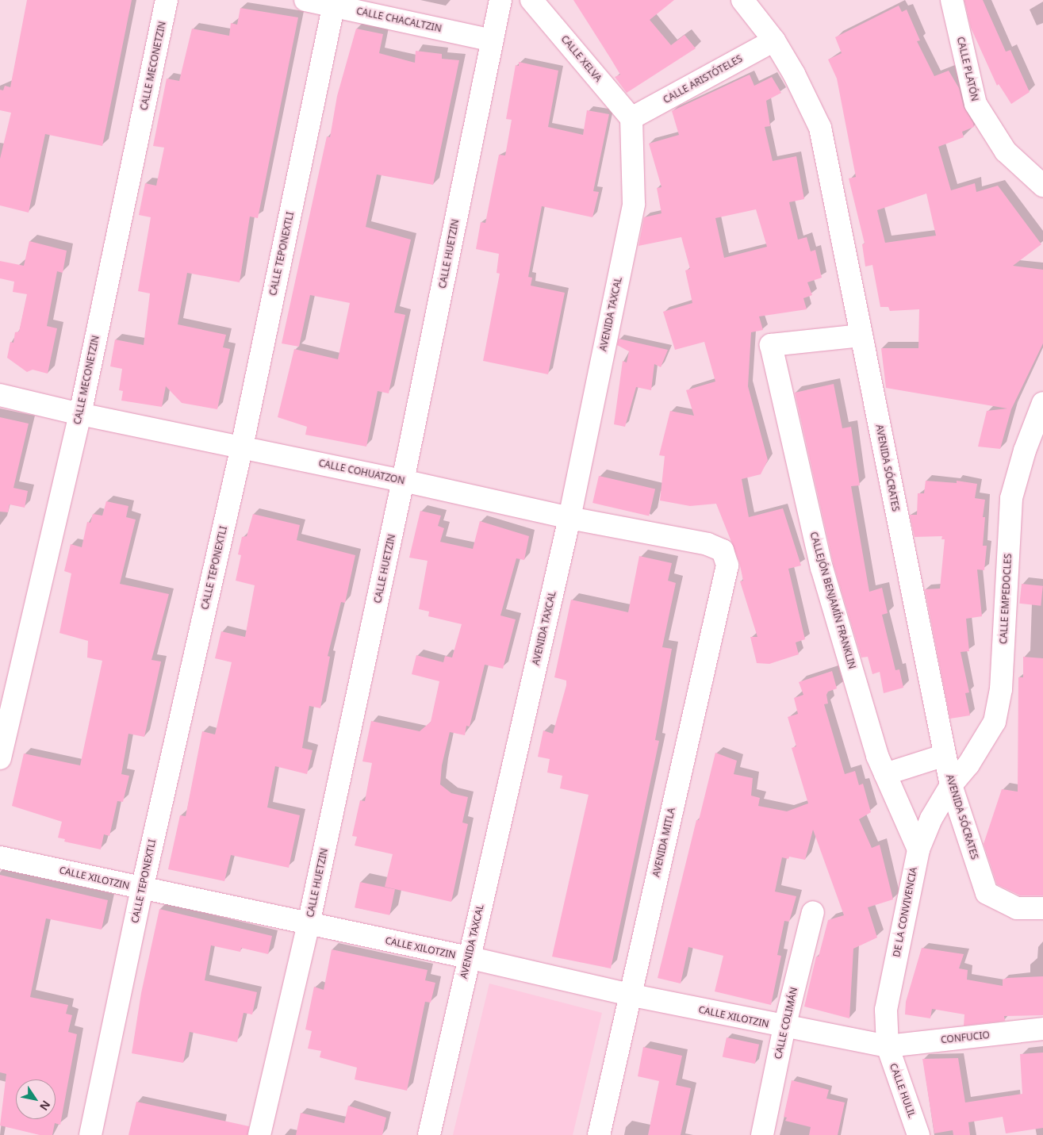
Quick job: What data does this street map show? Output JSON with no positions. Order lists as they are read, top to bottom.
{
  "streets": {
    "street": [
      "CALLE CHACALTZIN",
      "CALLE XELVA",
      "CALLE MECONETZIN",
      "CALLE PLATÓN",
      "CALLE ARISTÓTELES",
      "CALLE TEPONEXTLI",
      "CALLE HUETZIN",
      "AVENIDA TAXCAL",
      "AVENIDA SÓCRATES",
      "CALLE COHUATZON",
      "CALLE EMPEDOCLES",
      "CALLEJÓN BENJAMÍN FRANKLIN",
      "AVENIDA MITLA",
      "CALLE XILOTZIN",
      "DE LA CONVIVENCIA",
      "CALLE COLIMÁN",
      "CONFUCIO",
      "CALLE HULIL"
    ]
  },
  "crossings": [
    ["CALLE CHACALTZIN", "CALLE TEPONEXTLI"],
    ["CALLE CHACALTZIN", "CALLE HUETZIN"],
    ["CALLE XELVA", "CALLE ARISTÓTELES"],
    ["CALLE XELVA", "AVENIDA TAXCAL"],
    ["CALLE MECONETZIN", "CALLE COHUATZON"],
    ["CALLE ARISTÓTELES", "AVENIDA TAXCAL"],
    ["CALLE ARISTÓTELES", "AVENIDA SÓCRATES"],
    ["CALLE TEPONEXTLI", "CALLE COHUATZON"],
    ["CALLE TEPONEXTLI", "CALLE XILOTZIN"],
    ["CALLE HUETZIN", "CALLE COHUATZON"],
    ["CALLE HUETZIN", "CALLE XILOTZIN"],
    ["AVENIDA TAXCAL", "CALLE COHUATZON"],
    ["AVENIDA TAXCAL", "CALLE XILOTZIN"],
    ["AVENIDA SÓCRATES", "CALLE EMPEDOCLES"],
    ["AVENIDA SÓCRATES", "CALLEJÓN BENJAMÍN FRANKLIN"],
    ["AVENIDA SÓCRATES", "DE LA CONVIVENCIA"],
    ["CALLE COHUATZON", "AVENIDA MITLA"],
    ["CALLE EMPEDOCLES", "DE LA CONVIVENCIA"],
    ["CALLEJÓN BENJAMÍN FRANKLIN", "DE LA CONVIVENCIA"],
    ["AVENIDA MITLA", "CALLE XILOTZIN"],
    ["CALLE XILOTZIN", "DE LA CONVIVENCIA"],
    ["CALLE XILOTZIN", "CALLE COLIMÁN"],
    ["CALLE XILOTZIN", "CONFUCIO"],
    ["CALLE XILOTZIN", "CALLE HULIL"],
    ["DE LA CONVIVENCIA", "CONFUCIO"],
    ["DE LA CONVIVENCIA", "CALLE HULIL"],
    ["CONFUCIO", "CALLE HULIL"]
  ],
  "north": "bottom right"
}
